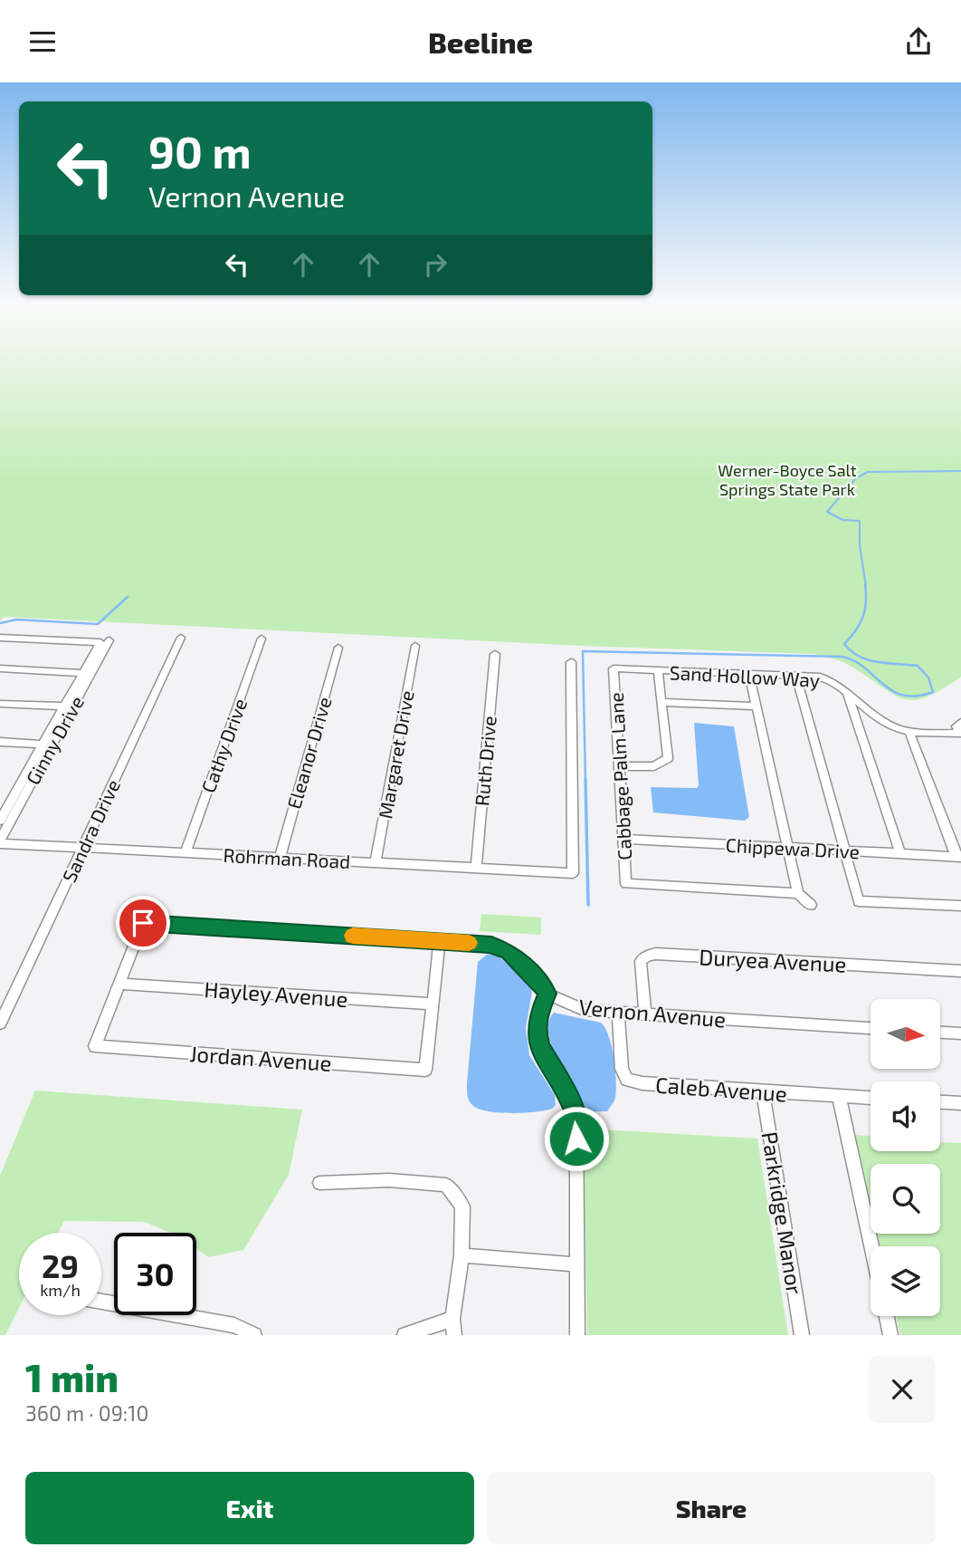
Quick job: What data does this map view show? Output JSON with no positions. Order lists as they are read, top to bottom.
{
  "streets": {
    "street": [
      "Sand Hollow Way",
      "Ginny Drive",
      "Cathy Drive",
      "Eleanor Drive",
      "Margaret Drive",
      "Ruth Drive",
      "Cabbage Palm Lane",
      "Sandra Drive",
      "Chippewa Drive",
      "Rohrman Road",
      "Duryea Avenue",
      "Hayley Avenue",
      "Vernon Avenue",
      "Jordan Avenue",
      "Caleb Avenue",
      "Parkridge Manor"
    ]
  },
  "crossings": [
    ["Sand Hollow Way", "Cabbage Palm Lane"],
    ["Ginny Drive", "Rohrman Road"],
    ["Cathy Drive", "Rohrman Road"],
    ["Eleanor Drive", "Rohrman Road"],
    ["Margaret Drive", "Rohrman Road"],
    ["Ruth Drive", "Rohrman Road"],
    ["Cabbage Palm Lane", "Chippewa Drive"],
    ["Sandra Drive", "Rohrman Road"],
    ["Duryea Avenue", "Vernon Avenue"],
    ["Hayley Avenue", "Vernon Avenue"],
    ["Hayley Avenue", "Jordan Avenue"],
    ["Vernon Avenue", "Jordan Avenue"],
    ["Vernon Avenue", "Caleb Avenue"],
    ["Caleb Avenue", "Parkridge Manor"]
  ],
  "parks": ["Werner-Boyce Salt Springs State Park"],
  "north": "right",
  "page": {
    "header": "Beeline",
    "turn": ["90 m", "Vernon Avenue"],
    "speed": "29 km/h",
    "limit": "30",
    "heading": ["1 min", "360 m · 09:10"],
    "buttons": ["Exit", "Share"]
  }
}
